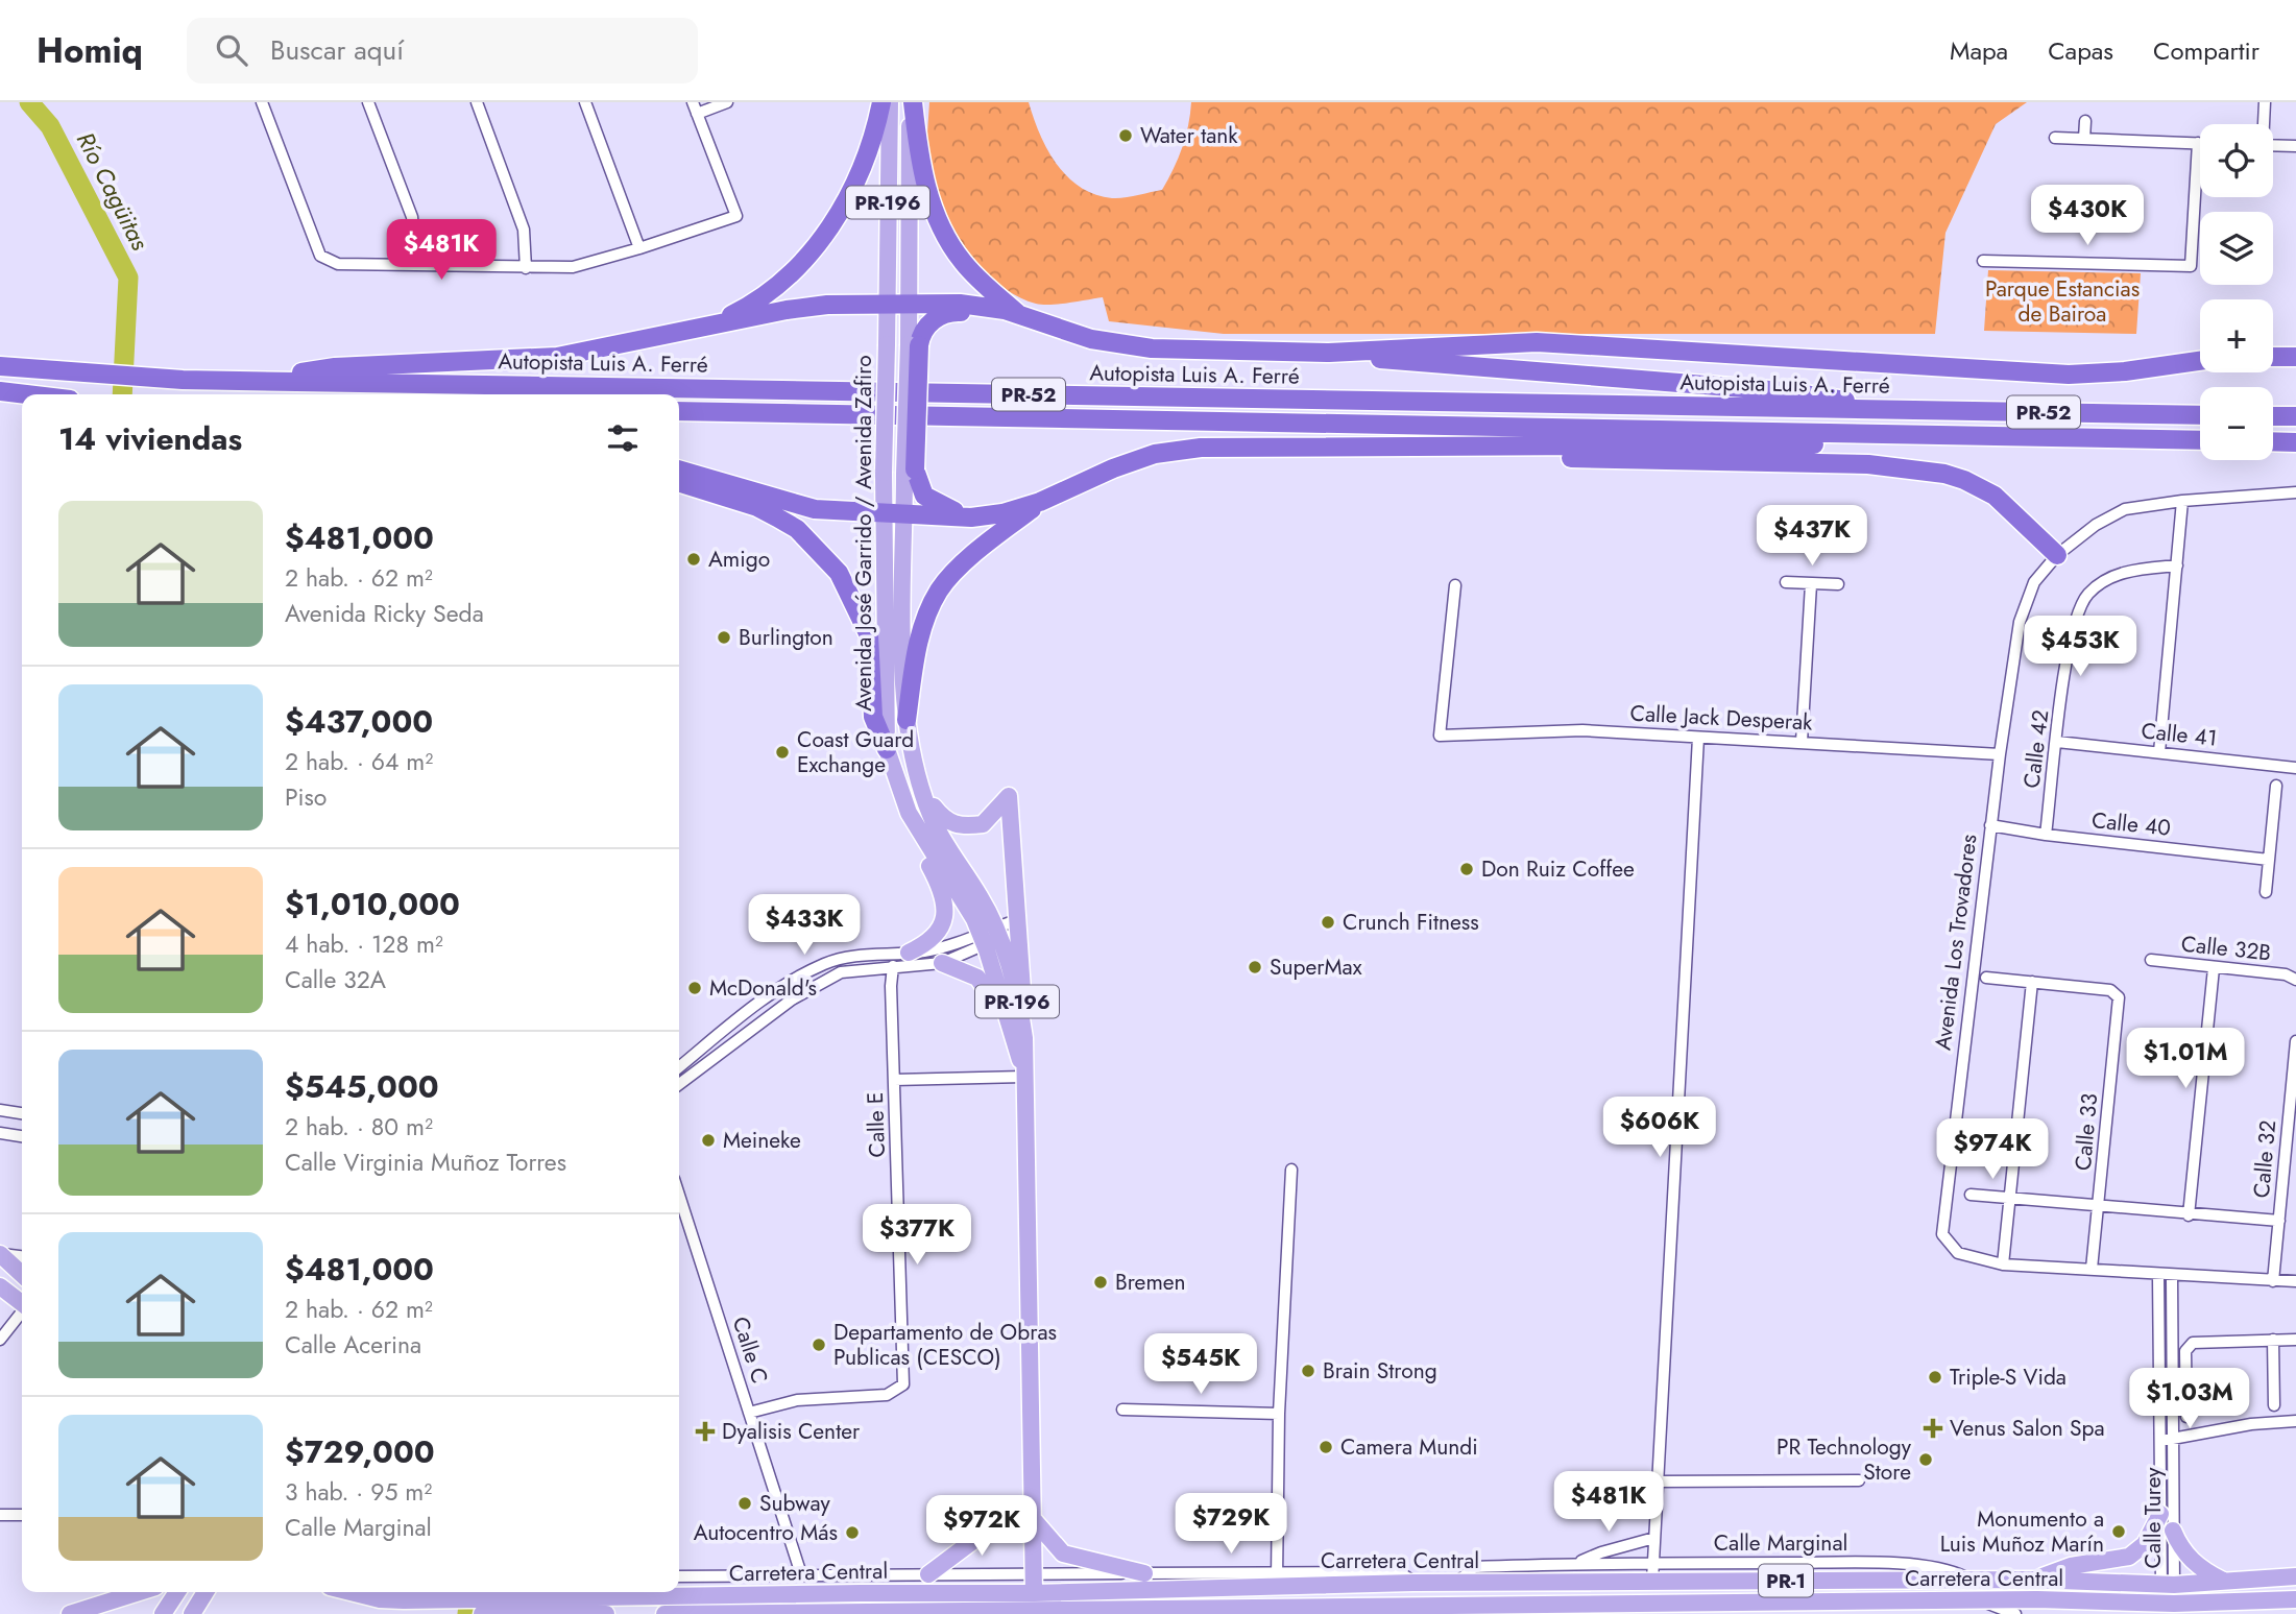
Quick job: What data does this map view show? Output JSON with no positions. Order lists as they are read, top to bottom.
{
  "streets": {
    "highway": ["Autopista Luis A. Ferré", "PR-52"],
    "main road": [
      "PR-196",
      "Avenida José Garrido / Avenida Zafiro",
      "Carretera Central",
      "PR-1"
    ],
    "street": [
      "Calle Jack Desperak",
      "Calle 41",
      "Calle 42",
      "Calle 40",
      "Avenida Los Trovadores",
      "Calle 32B",
      "Calle E",
      "Calle 33",
      "Calle 32",
      "Calle C",
      "Calle Turey",
      "Calle Marginal"
    ]
  },
  "crossings": [
    ["PR-196", "Avenida José Garrido / Avenida Zafiro"],
    ["PR-196", "Carretera Central"],
    ["Calle Jack Desperak", "Avenida Los Trovadores"],
    ["Calle 41", "Calle 42"],
    ["Calle 42", "Calle 40"],
    ["Calle 40", "Avenida Los Trovadores"],
    ["Avenida Los Trovadores", "Calle 33"],
    ["Avenida Los Trovadores", "Calle 32"],
    ["Avenida Los Trovadores", "Calle Turey"],
    ["Calle E", "Calle C"],
    ["Calle Turey", "Carretera Central"],
    ["Calle Marginal", "Carretera Central"]
  ],
  "water": ["Río Cagüitas"],
  "parks": ["Parque Estancias de Bairoa"],
  "places": {
    "other": [
      "Water tank",
      "Amigo",
      "Burlington",
      "Coast Guard Exchange",
      "Don Ruiz Coffee",
      "Crunch Fitness",
      "SuperMax",
      "McDonald's",
      "Meineke",
      "Bremen",
      "Departamento de Obras Publicas (CESCO)",
      "Brain Strong",
      "Triple-S Vida",
      "Camera Mundi",
      "PR Technology Store",
      "Subway",
      "Monumento a Luis Muñoz Marín",
      "Autocentro Más"
    ],
    "health": ["Venus Salon Spa", "Dyalisis Center"]
  },
  "page": {
    "header": "Homiq",
    "search": "Buscar aquí",
    "nav": ["Mapa", "Capas", "Compartir"],
    "map_buttons": ["+", "−"],
    "price": [
      "$430K",
      "$481K",
      "$437K",
      "$453K",
      "$433K",
      "$1.01M",
      "$606K",
      "$974K",
      "$377K",
      "$545K",
      "$1.03M",
      "$481K",
      "$729K",
      "$972K"
    ],
    "heading": "14 viviendas",
    "list": [
      {
        "name": "$481,000",
        "note": "2 hab. · 62 m² · Avenida Ricky Seda"
      },
      {
        "name": "$437,000",
        "note": "2 hab. · 64 m² · Piso"
      },
      {
        "name": "$1,010,000",
        "note": "4 hab. · 128 m² · Calle 32A"
      },
      {
        "name": "$545,000",
        "note": "2 hab. · 80 m² · Calle Virginia Muñoz Torres"
      },
      {
        "name": "$481,000",
        "note": "2 hab. · 62 m² · Calle Acerina"
      },
      {
        "name": "$729,000",
        "note": "3 hab. · 95 m² · Calle Marginal"
      }
    ]
  }
}
